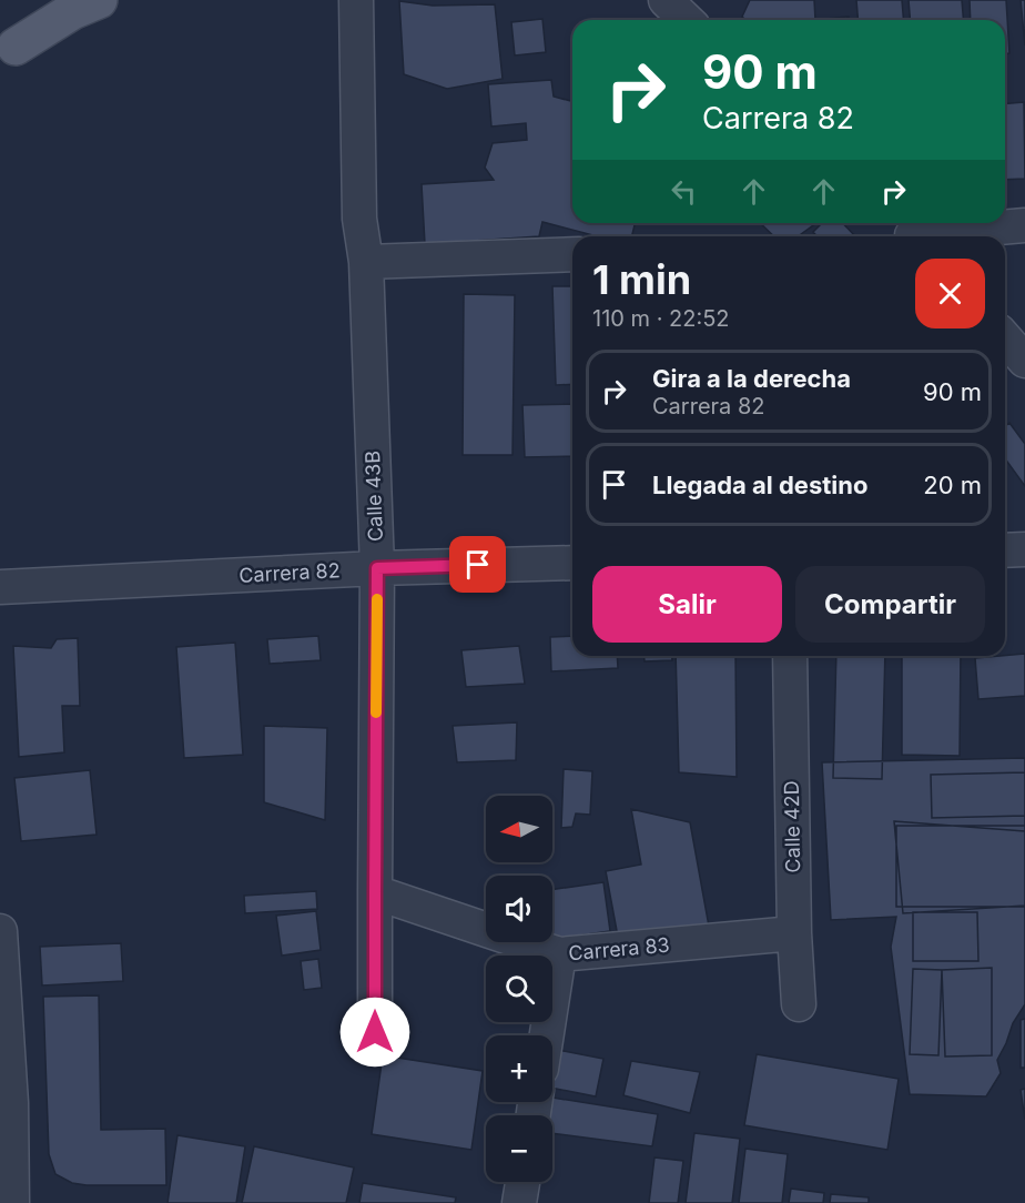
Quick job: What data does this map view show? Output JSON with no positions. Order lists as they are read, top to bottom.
{
  "streets": {
    "street": [
      "Calle 43B",
      "Carrera 82",
      "Calle 42D",
      "Carrera 83"
    ]
  },
  "crossings": [
    ["Calle 43B", "Carrera 82"],
    ["Calle 43B", "Carrera 83"],
    ["Calle 42D", "Carrera 83"]
  ],
  "north": "left",
  "page": {
    "turn": ["90 m", "Carrera 82"],
    "heading": ["1 min", "110 m · 22:52"],
    "list": [
      {
        "name": "Gira a la derecha",
        "note": "Carrera 82",
        "value": "90 m"
      },
      {
        "name": "Llegada al destino",
        "value": "20 m"
      }
    ],
    "buttons": ["Salir", "Compartir"],
    "map_buttons": ["+", "−"]
  }
}
